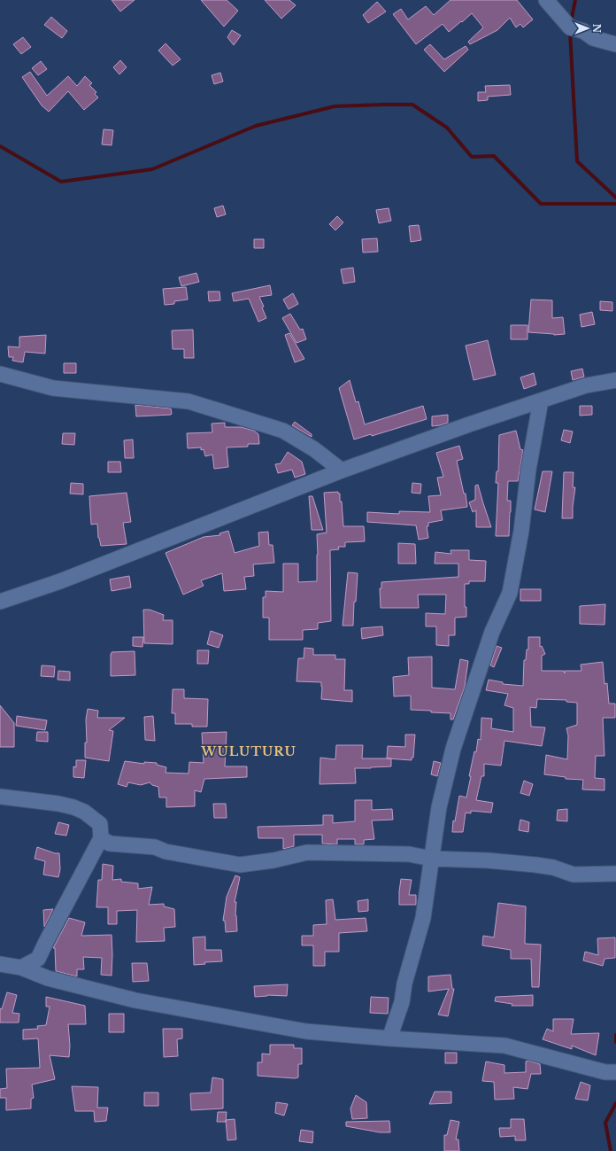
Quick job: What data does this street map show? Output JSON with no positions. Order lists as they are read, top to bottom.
{
  "districts": ["WULUTURU"],
  "north": "right"
}
